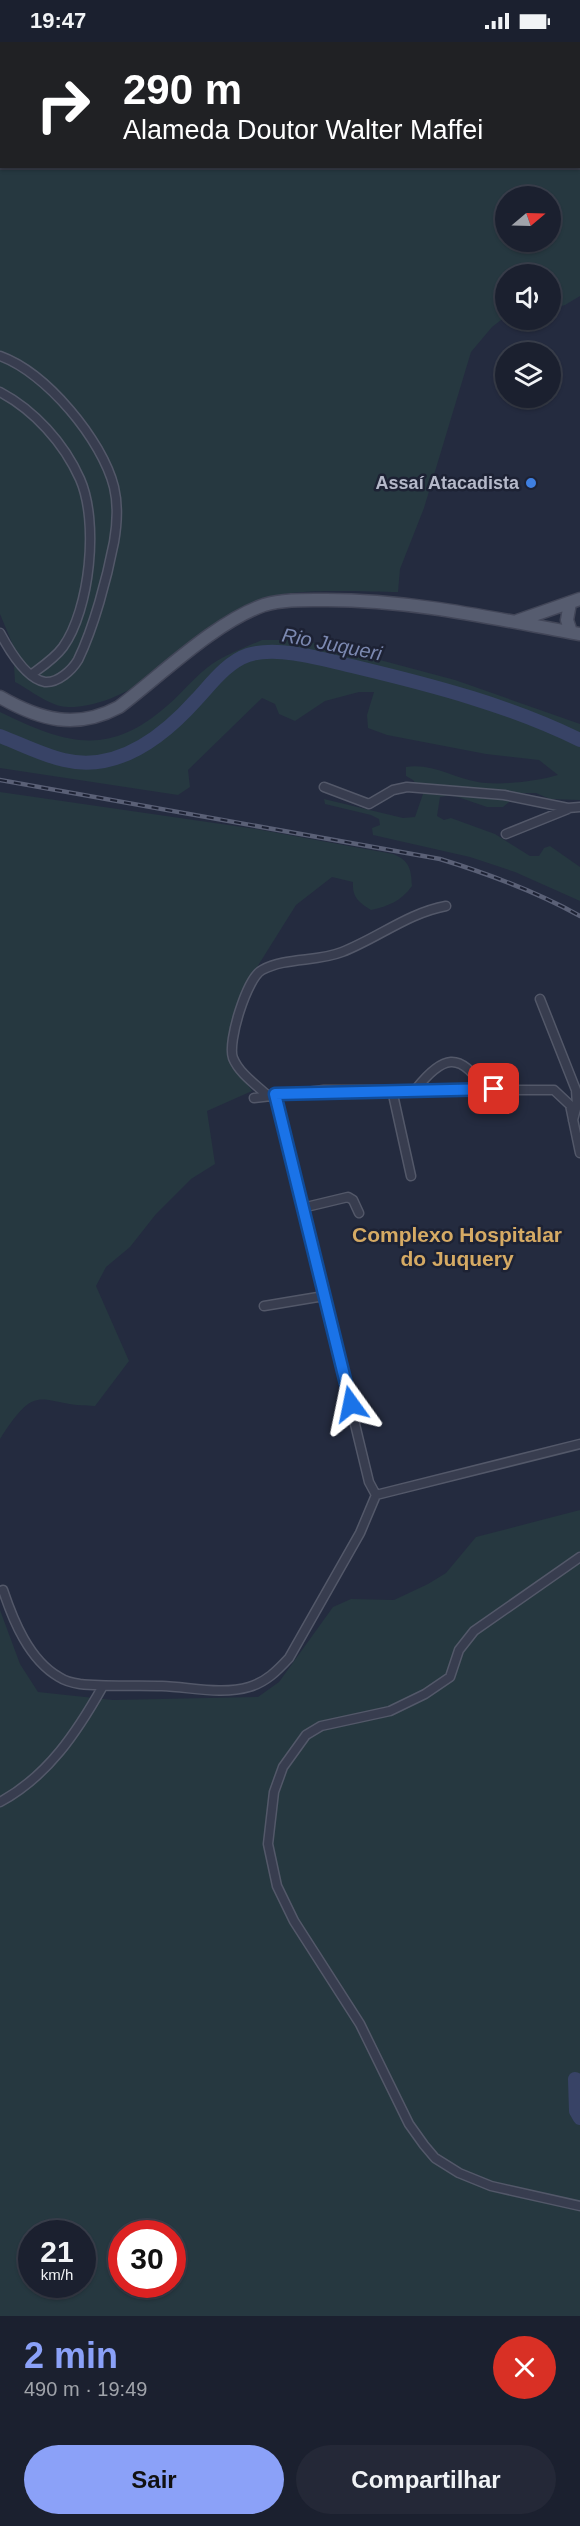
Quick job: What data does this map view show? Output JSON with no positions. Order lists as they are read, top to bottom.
{
  "districts": ["Complexo Hospitalar do Juquery"],
  "water": ["Rio Juqueri"],
  "places": ["Assaí Atacadista"],
  "north": "right",
  "page": {
    "status": "19:47",
    "turn": ["290 m", "Alameda Doutor Walter Maffei"],
    "speed": "21 km/h",
    "limit": "30",
    "heading": ["2 min", "490 m · 19:49"],
    "buttons": ["Sair", "Compartilhar"]
  }
}
